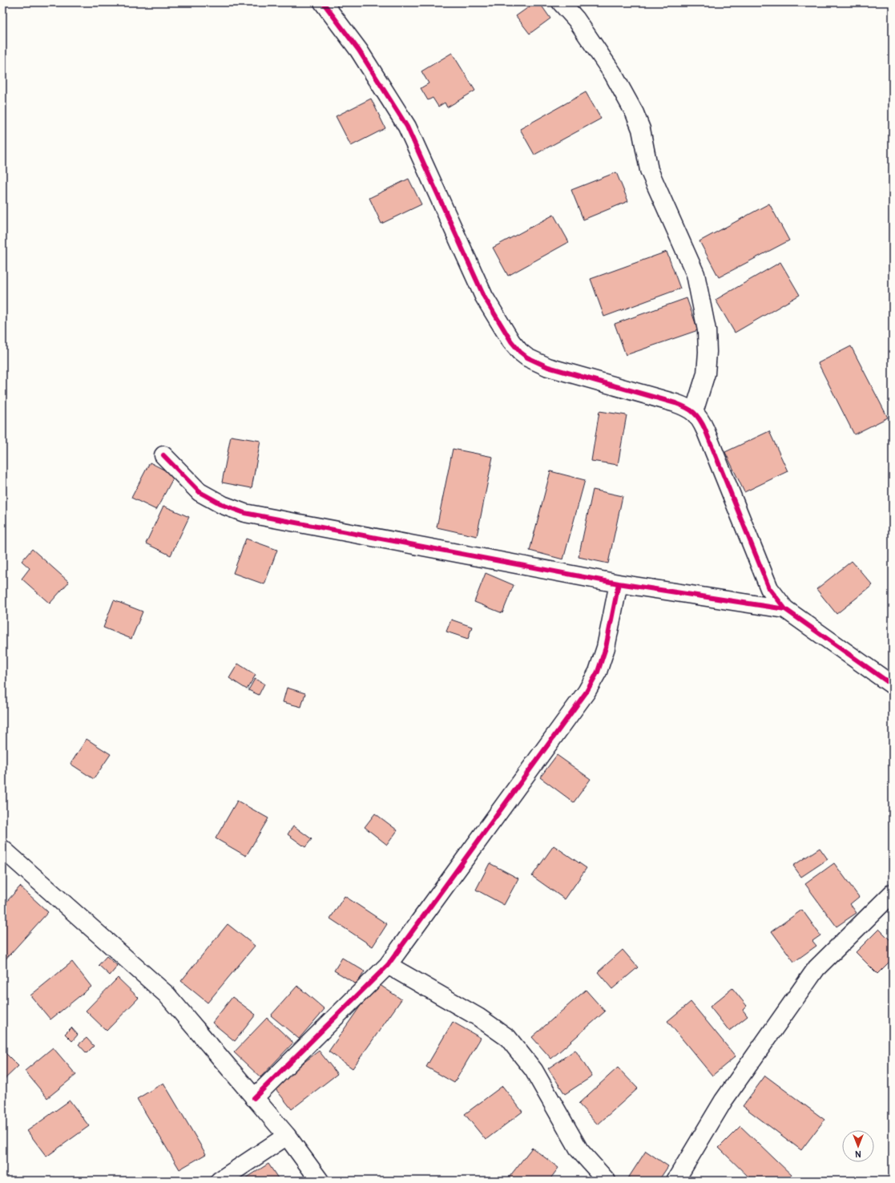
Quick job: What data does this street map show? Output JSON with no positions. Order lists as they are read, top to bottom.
{
  "north": "bottom"
}
